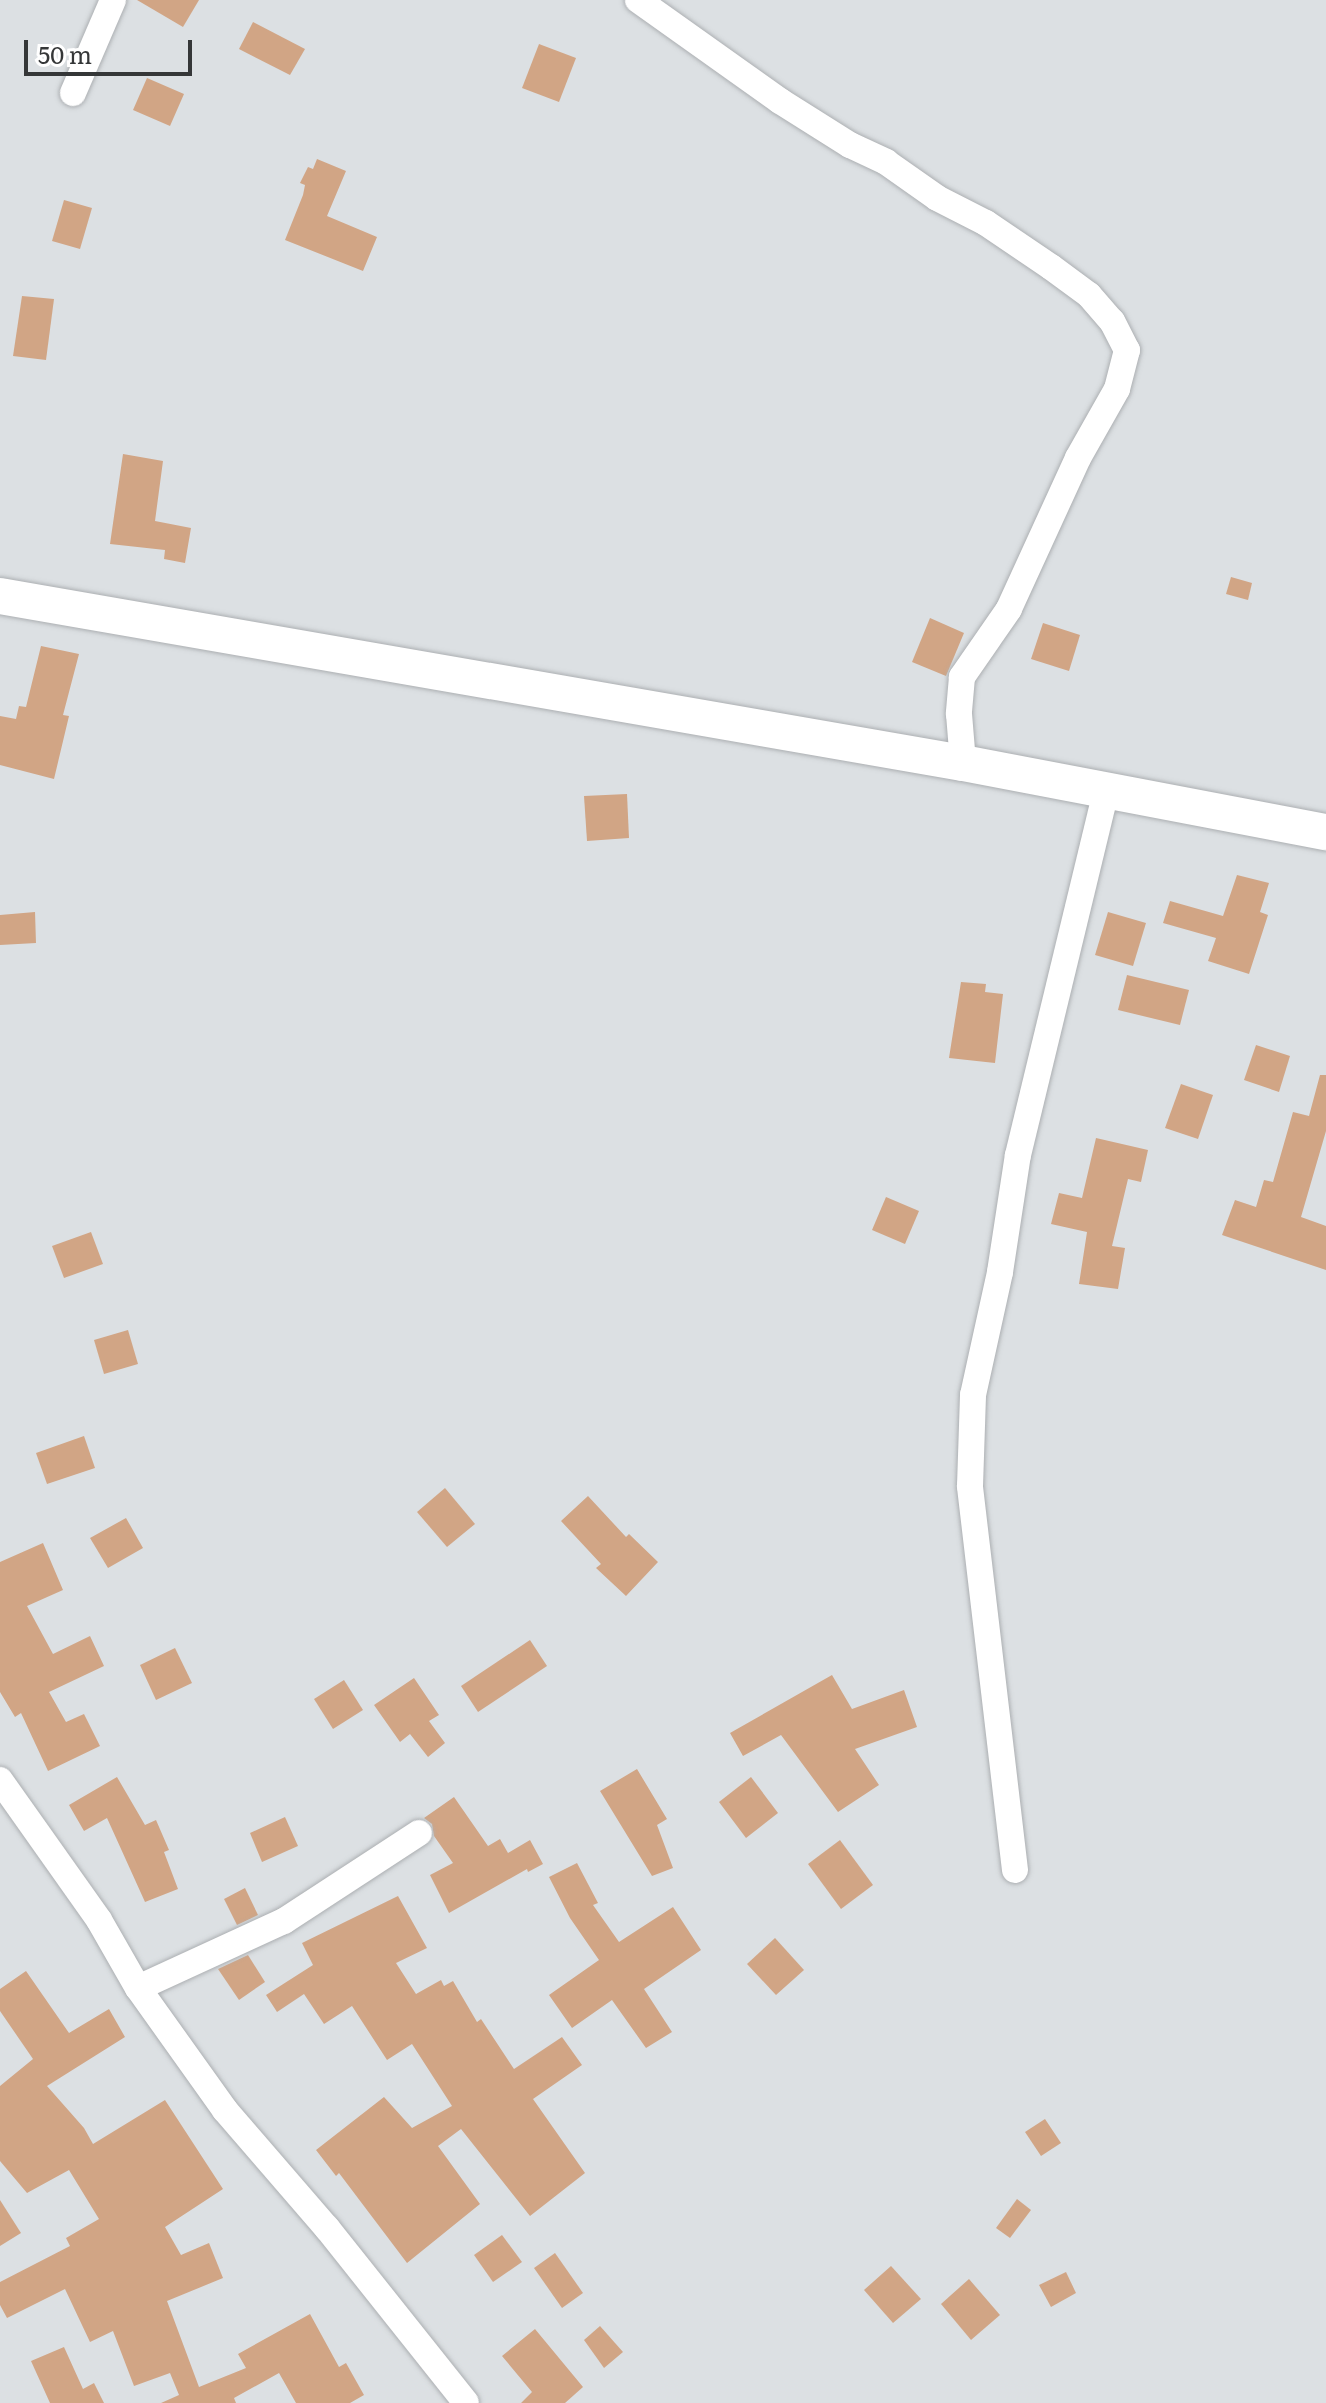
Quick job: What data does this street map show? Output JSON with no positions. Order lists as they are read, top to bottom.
{
  "scale_bar": "50 m"
}
